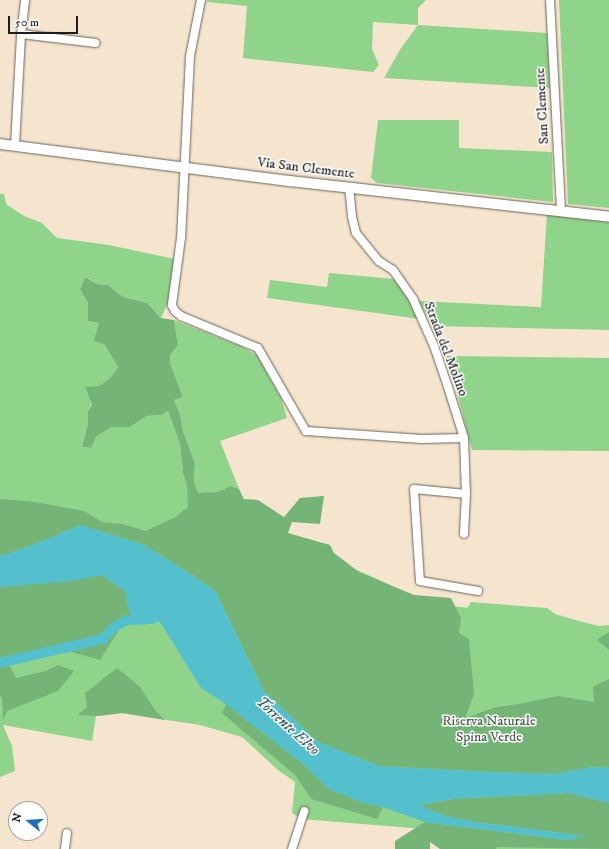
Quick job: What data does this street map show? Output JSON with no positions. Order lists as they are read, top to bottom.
{
  "streets": {
    "street": ["San Clemente", "Via San Clemente", "Strada del Molino"]
  },
  "crossings": [
    ["San Clemente", "Via San Clemente"],
    ["Via San Clemente", "Strada del Molino"]
  ],
  "water": ["Torrente Elvo"],
  "parks": ["Riserva Naturale Spina Verde"],
  "scale_bar": "50 m",
  "north": "left"
}
